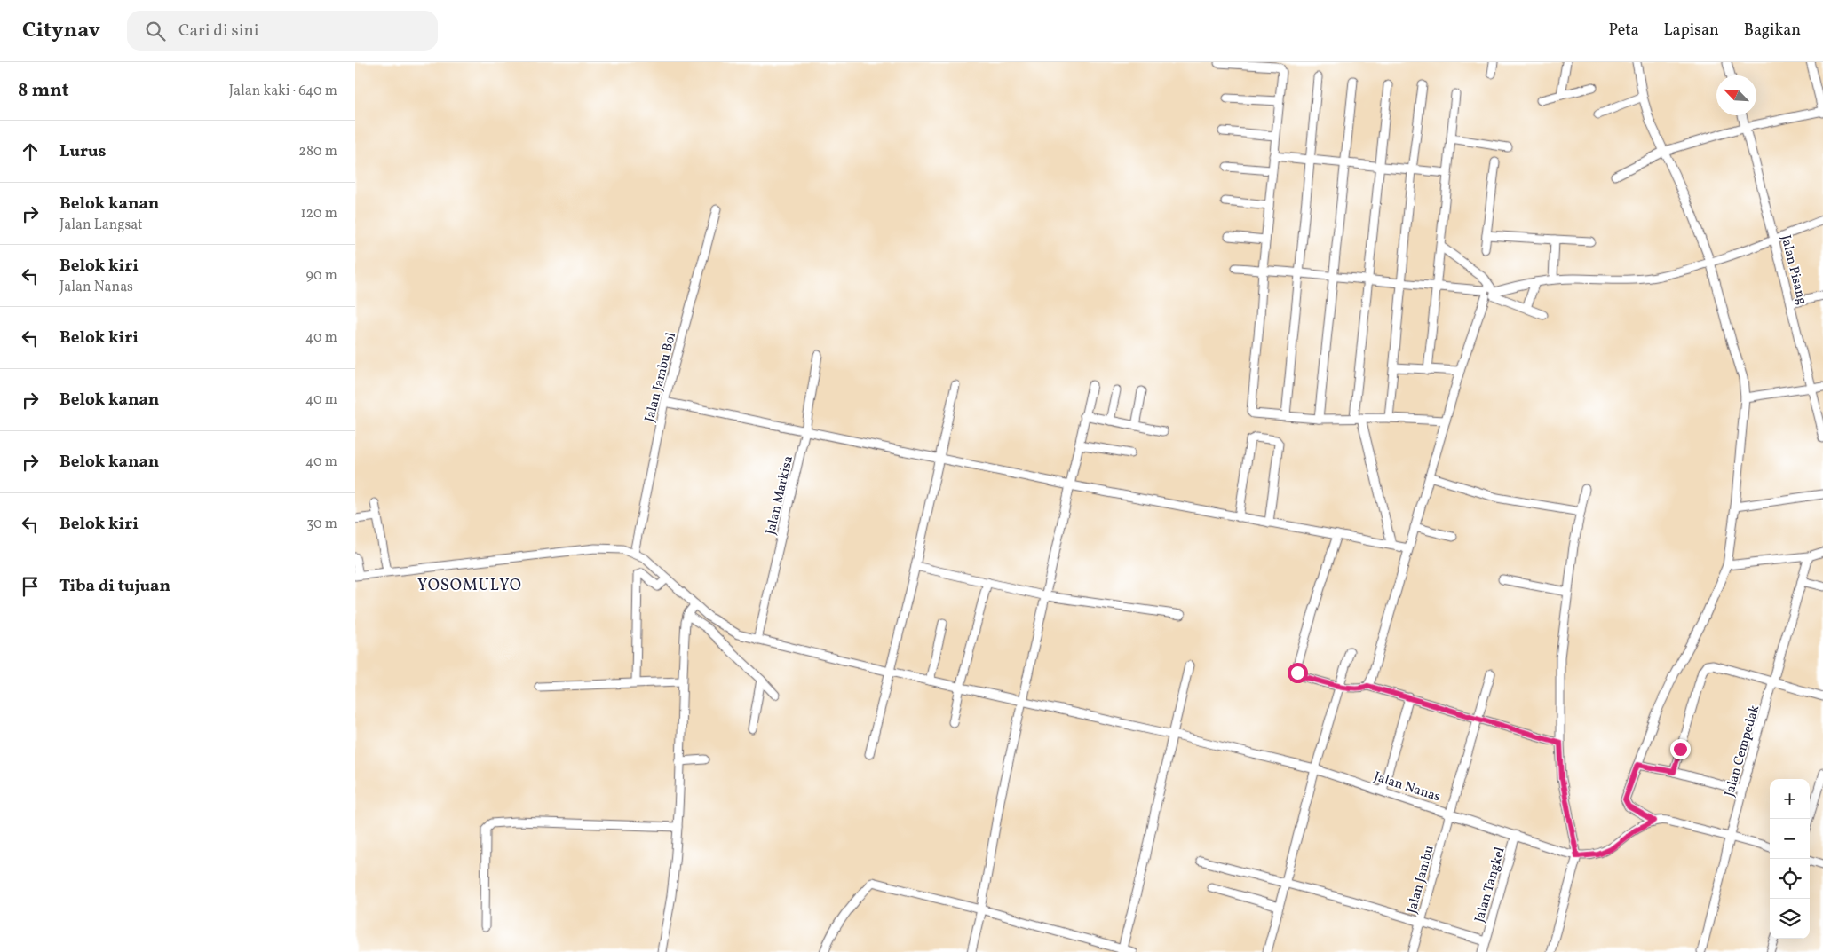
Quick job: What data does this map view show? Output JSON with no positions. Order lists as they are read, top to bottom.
{
  "streets": {
    "street": [
      "Jalan Pisang",
      "Jalan Jambu Bol",
      "Jalan Markisa",
      "Jalan Cempedak",
      "Jalan Nanas",
      "Jalan Jambu",
      "Jalan Tangkel"
    ]
  },
  "crossings": [
    ["Jalan Markisa", "Jalan Nanas"],
    ["Jalan Nanas", "Jalan Jambu"],
    ["Jalan Nanas", "Jalan Tangkel"]
  ],
  "districts": ["YOSOMULYO"],
  "north": "top left",
  "page": {
    "header": "Citynav",
    "search": "Cari di sini",
    "nav": ["Peta", "Lapisan", "Bagikan"],
    "heading": ["8 mnt", "Jalan kaki · 640 m"],
    "list": [
      ["Lurus", "280 m"],
      ["Belok kanan", "Jalan Langsat", "120 m"],
      ["Belok kiri", "Jalan Nanas", "90 m"],
      ["Belok kiri", "40 m"],
      ["Belok kanan", "40 m"],
      ["Belok kanan", "40 m"],
      ["Belok kiri", "30 m"],
      "Tiba di tujuan"
    ],
    "map_buttons": ["+", "−"]
  }
}
